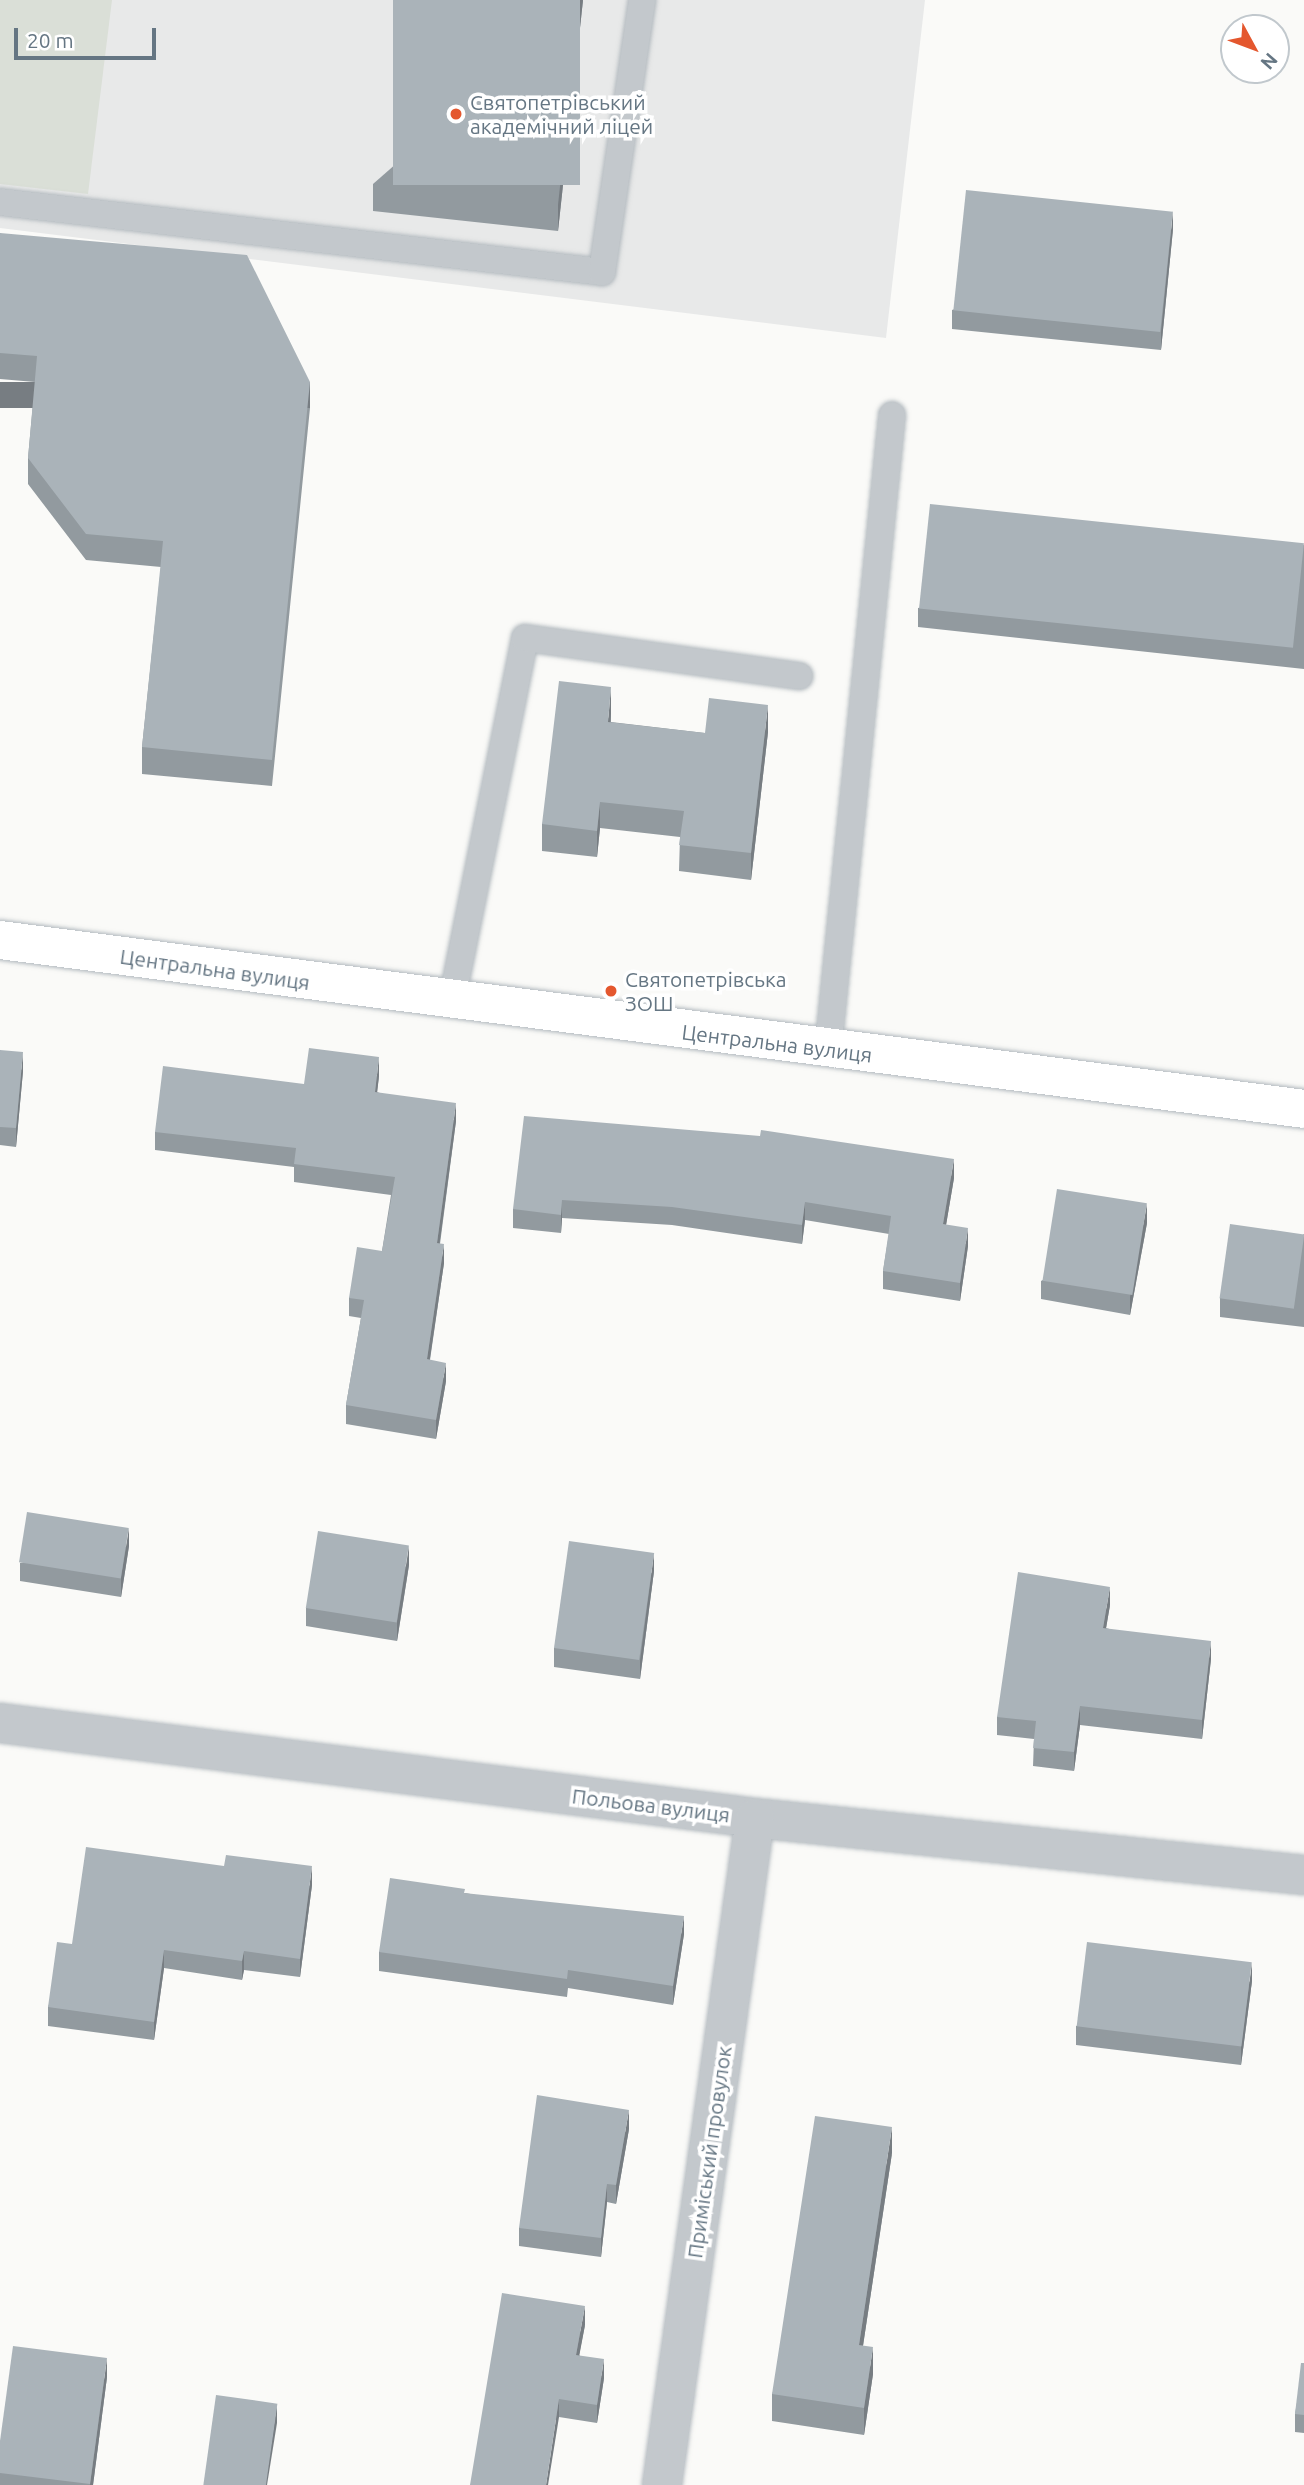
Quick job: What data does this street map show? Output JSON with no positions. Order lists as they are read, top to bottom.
{
  "streets": {
    "main road": ["Центральна вулиця"],
    "street": ["Польова вулиця", "Приміський провулок"]
  },
  "crossings": [
    ["Польова вулиця", "Приміський провулок"]
  ],
  "places": ["Святопетрівський академічний ліцей", "Святопетрівська ЗОШ"],
  "scale_bar": "20 m",
  "north": "bottom right"
}
